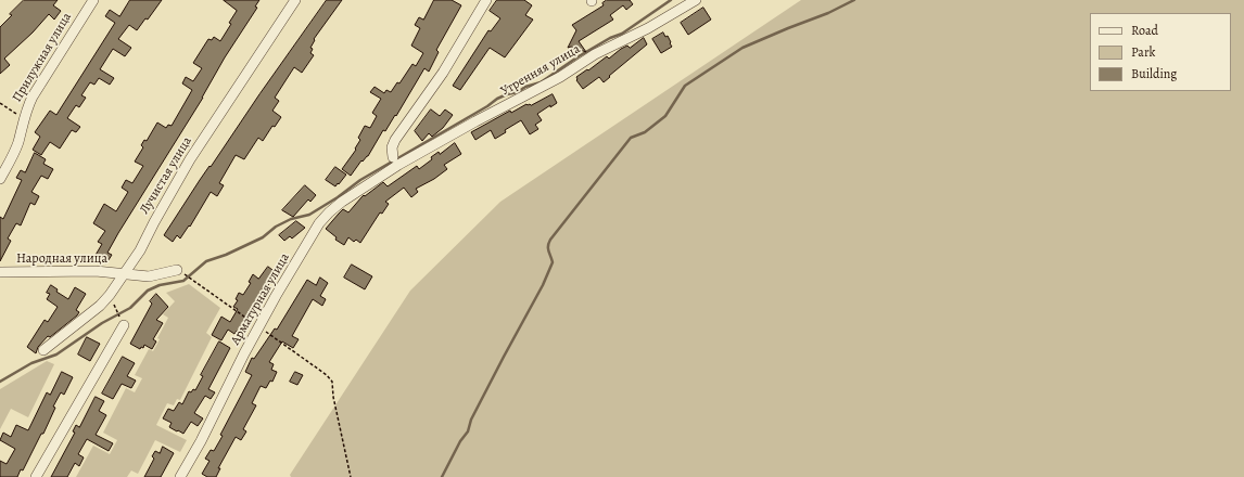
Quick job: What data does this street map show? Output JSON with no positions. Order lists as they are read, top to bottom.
{
  "streets": {
    "street": [
      "Прилужная улица",
      "Утренняя улица",
      "Лучистая улица",
      "Народная улица",
      "Арматурная улица"
    ]
  },
  "crossings": [
    ["Утренняя улица", "Арматурная улица"],
    ["Лучистая улица", "Народная улица"]
  ],
  "legend": ["Road", "Park", "Building"]
}
